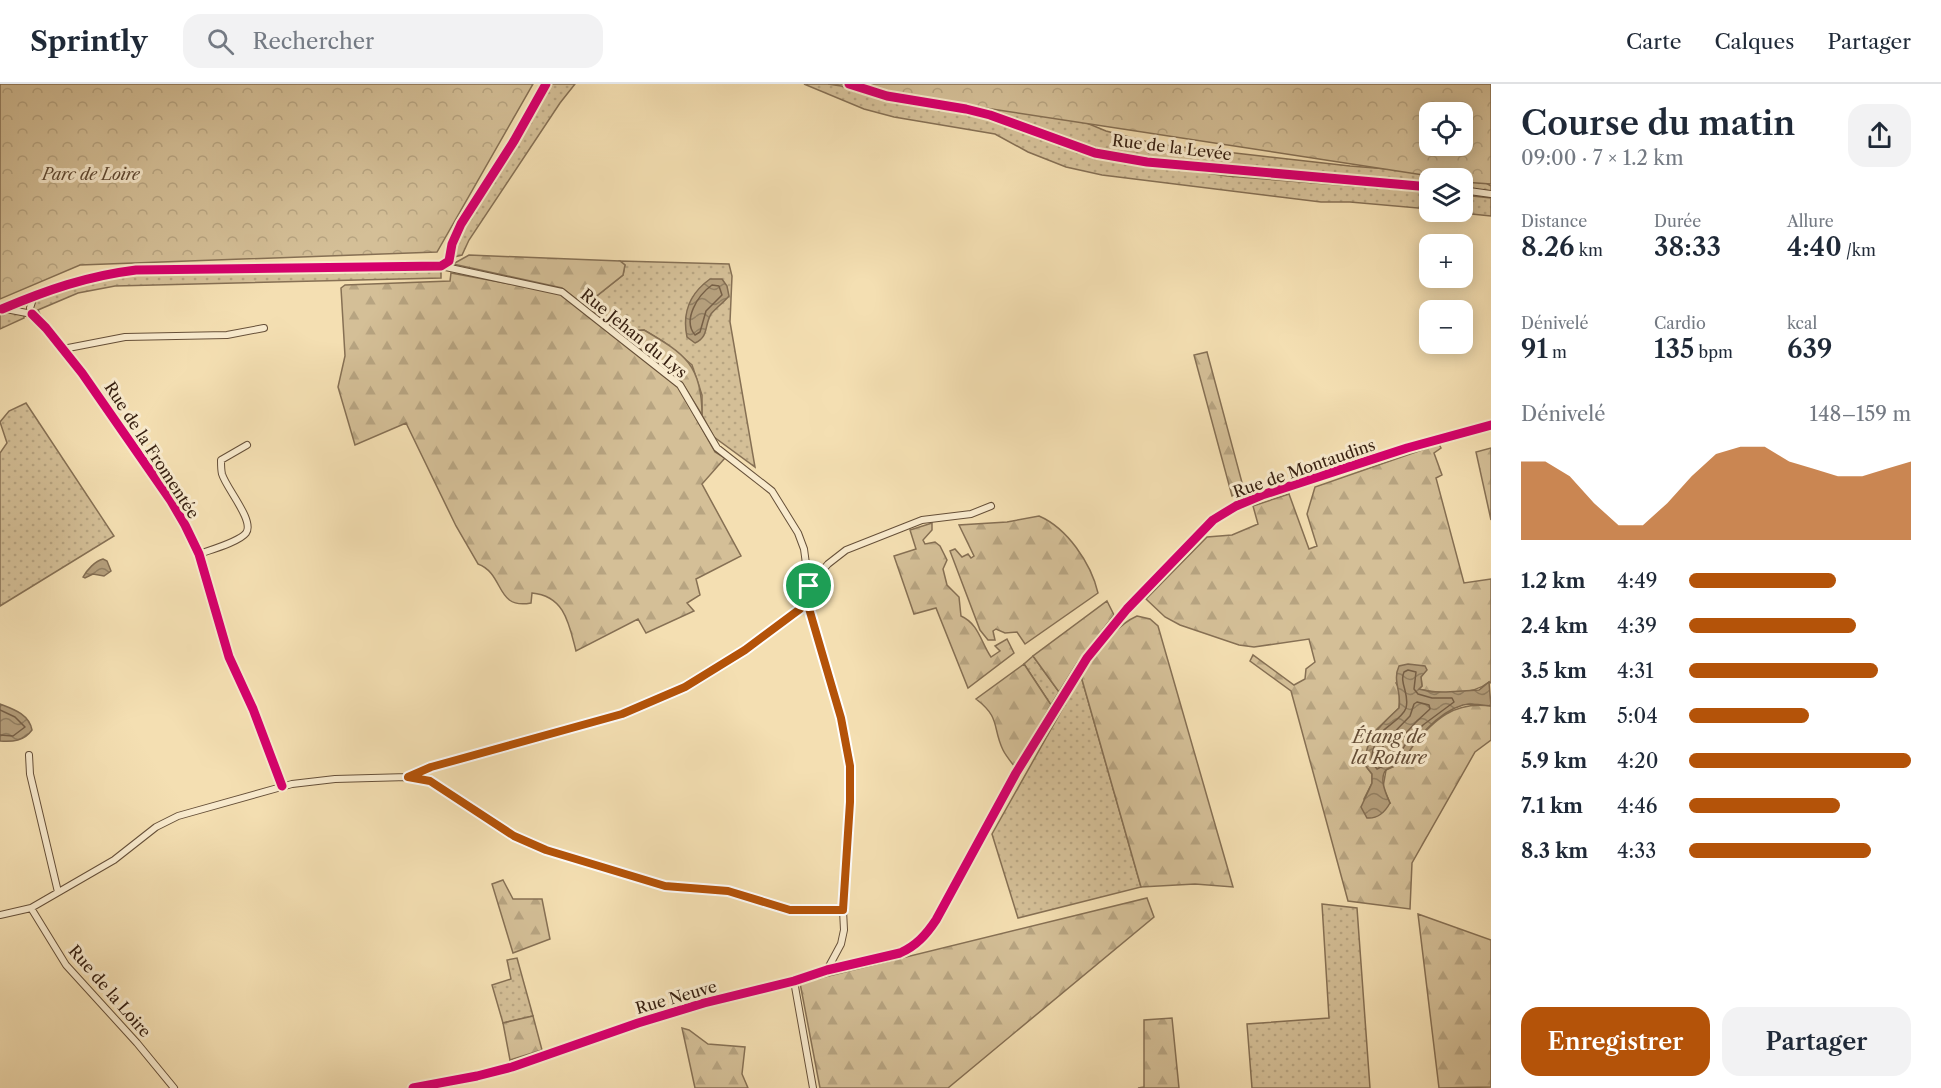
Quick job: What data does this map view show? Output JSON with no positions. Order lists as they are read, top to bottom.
{
  "streets": {
    "street": [
      "Rue de la Levée",
      "Rue Jehan du Lys",
      "Rue de la Fromentée",
      "Rue de Montaudins",
      "Rue de la Loire",
      "Rue Neuve"
    ]
  },
  "crossings": [
    ["Rue Jehan du Lys", "Rue Neuve"],
    ["Rue de Montaudins", "Rue Neuve"]
  ],
  "water": ["Étang de la Roture"],
  "parks": ["Parc de Loire"],
  "page": {
    "header": "Sprintly",
    "search": "Rechercher",
    "nav": ["Carte", "Calques", "Partager"],
    "heading": ["Course du matin", "09:00 · 7 × 1.2 km"],
    "map_buttons": ["+", "−"],
    "stats": [
      ["Distance", "8.26 km"],
      ["Durée", "38:33"],
      ["Allure", "4:40 /km"],
      ["Dénivelé", "91 m"],
      ["Cardio", "135 bpm"],
      ["kcal", "639"]
    ],
    "chart": ["Dénivelé", "148–159 m"],
    "list": [
      {
        "name": "1.2 km",
        "note": "4:49"
      },
      {
        "name": "2.4 km",
        "note": "4:39"
      },
      {
        "name": "3.5 km",
        "note": "4:31"
      },
      {
        "name": "4.7 km",
        "note": "5:04"
      },
      {
        "name": "5.9 km",
        "note": "4:20"
      },
      {
        "name": "7.1 km",
        "note": "4:46"
      },
      {
        "name": "8.3 km",
        "note": "4:33"
      }
    ],
    "buttons": ["Enregistrer", "Partager"]
  }
}
